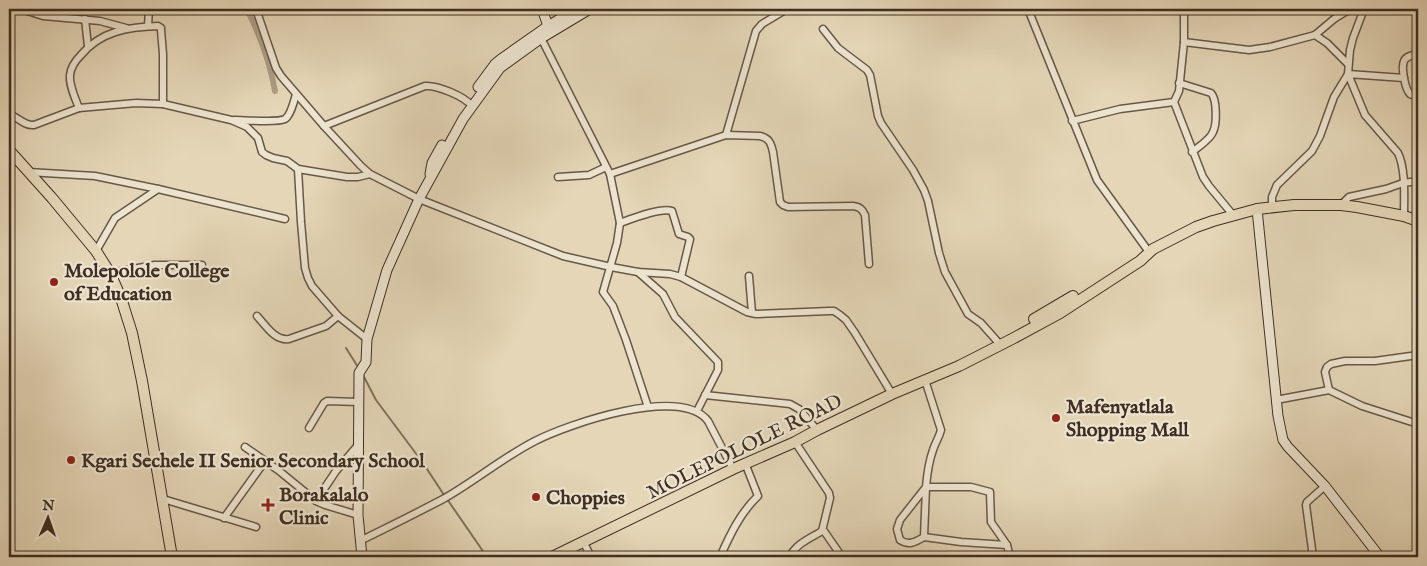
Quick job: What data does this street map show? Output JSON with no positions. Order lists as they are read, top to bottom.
{
  "streets": {
    "main road": ["MOLEPOLOLE ROAD"]
  },
  "places": {
    "other": [
      "Molepolole College of Education",
      "Mafenyatlala Shopping Mall",
      "Kgari Sechele II Senior Secondary School",
      "Choppies"
    ],
    "health": ["Borakalalo Clinic"]
  },
  "north": "top"
}
